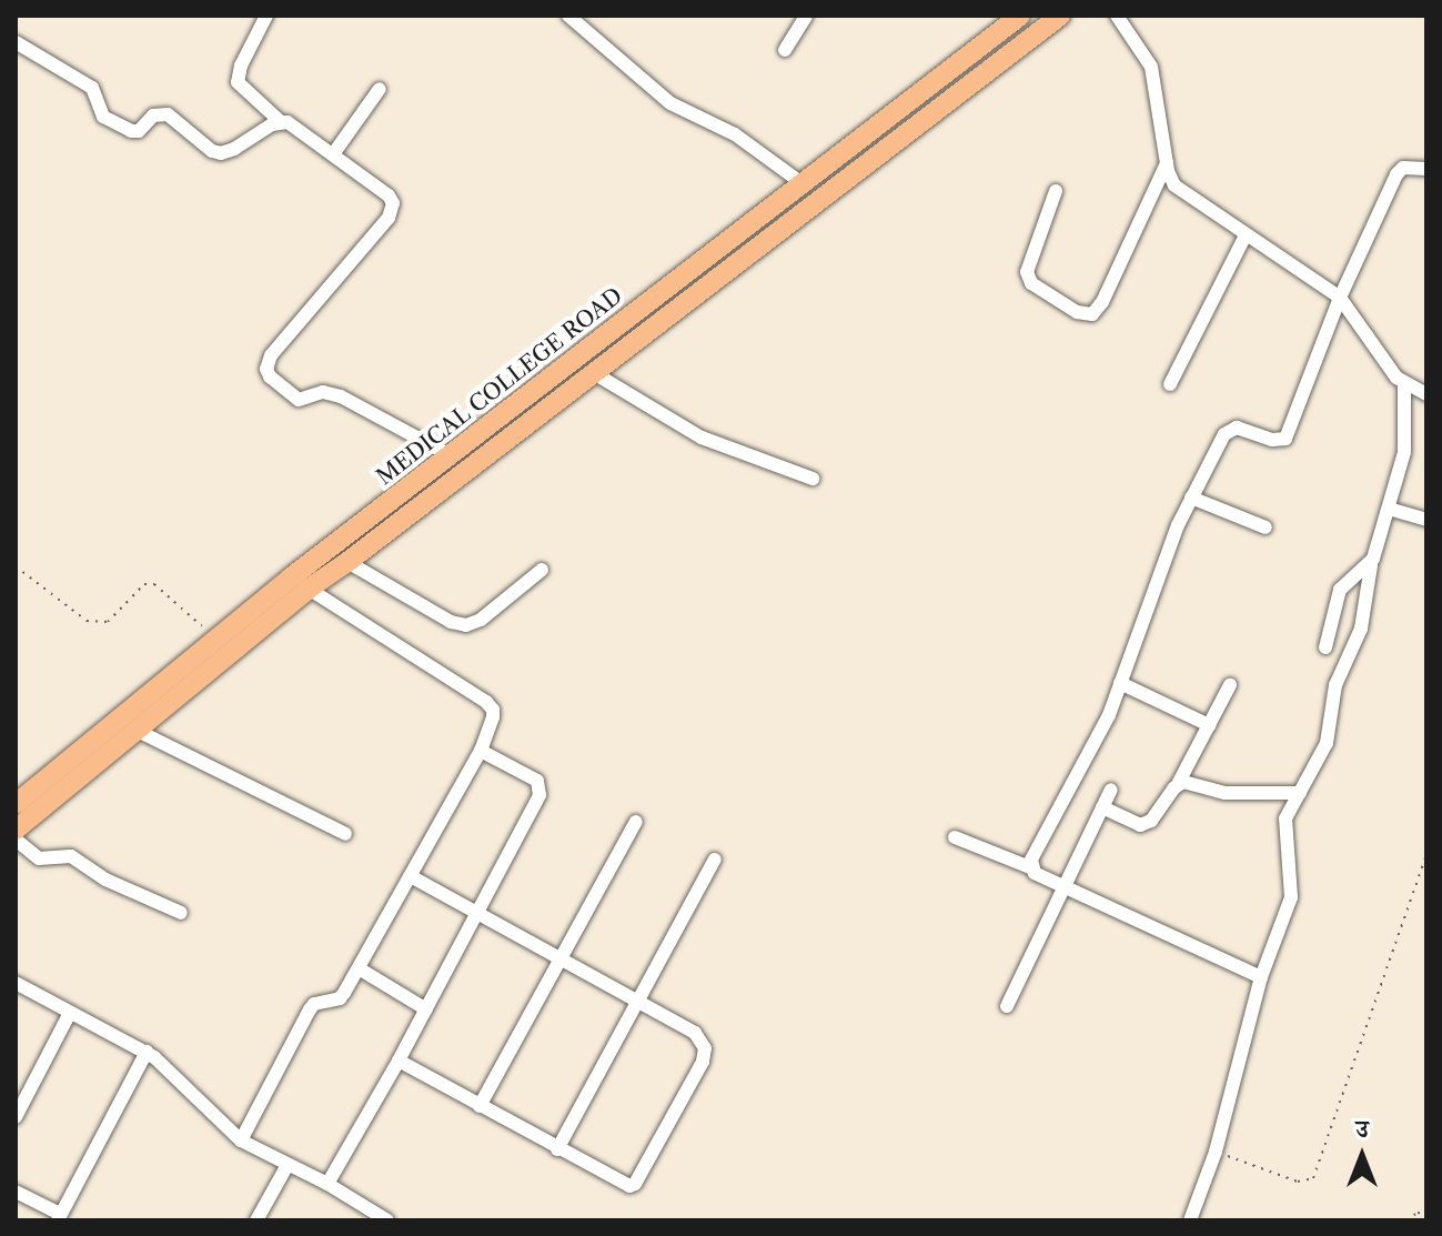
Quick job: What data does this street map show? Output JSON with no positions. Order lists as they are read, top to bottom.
{
  "streets": {
    "highway": ["MEDICAL COLLEGE ROAD"]
  },
  "north": "top"
}
